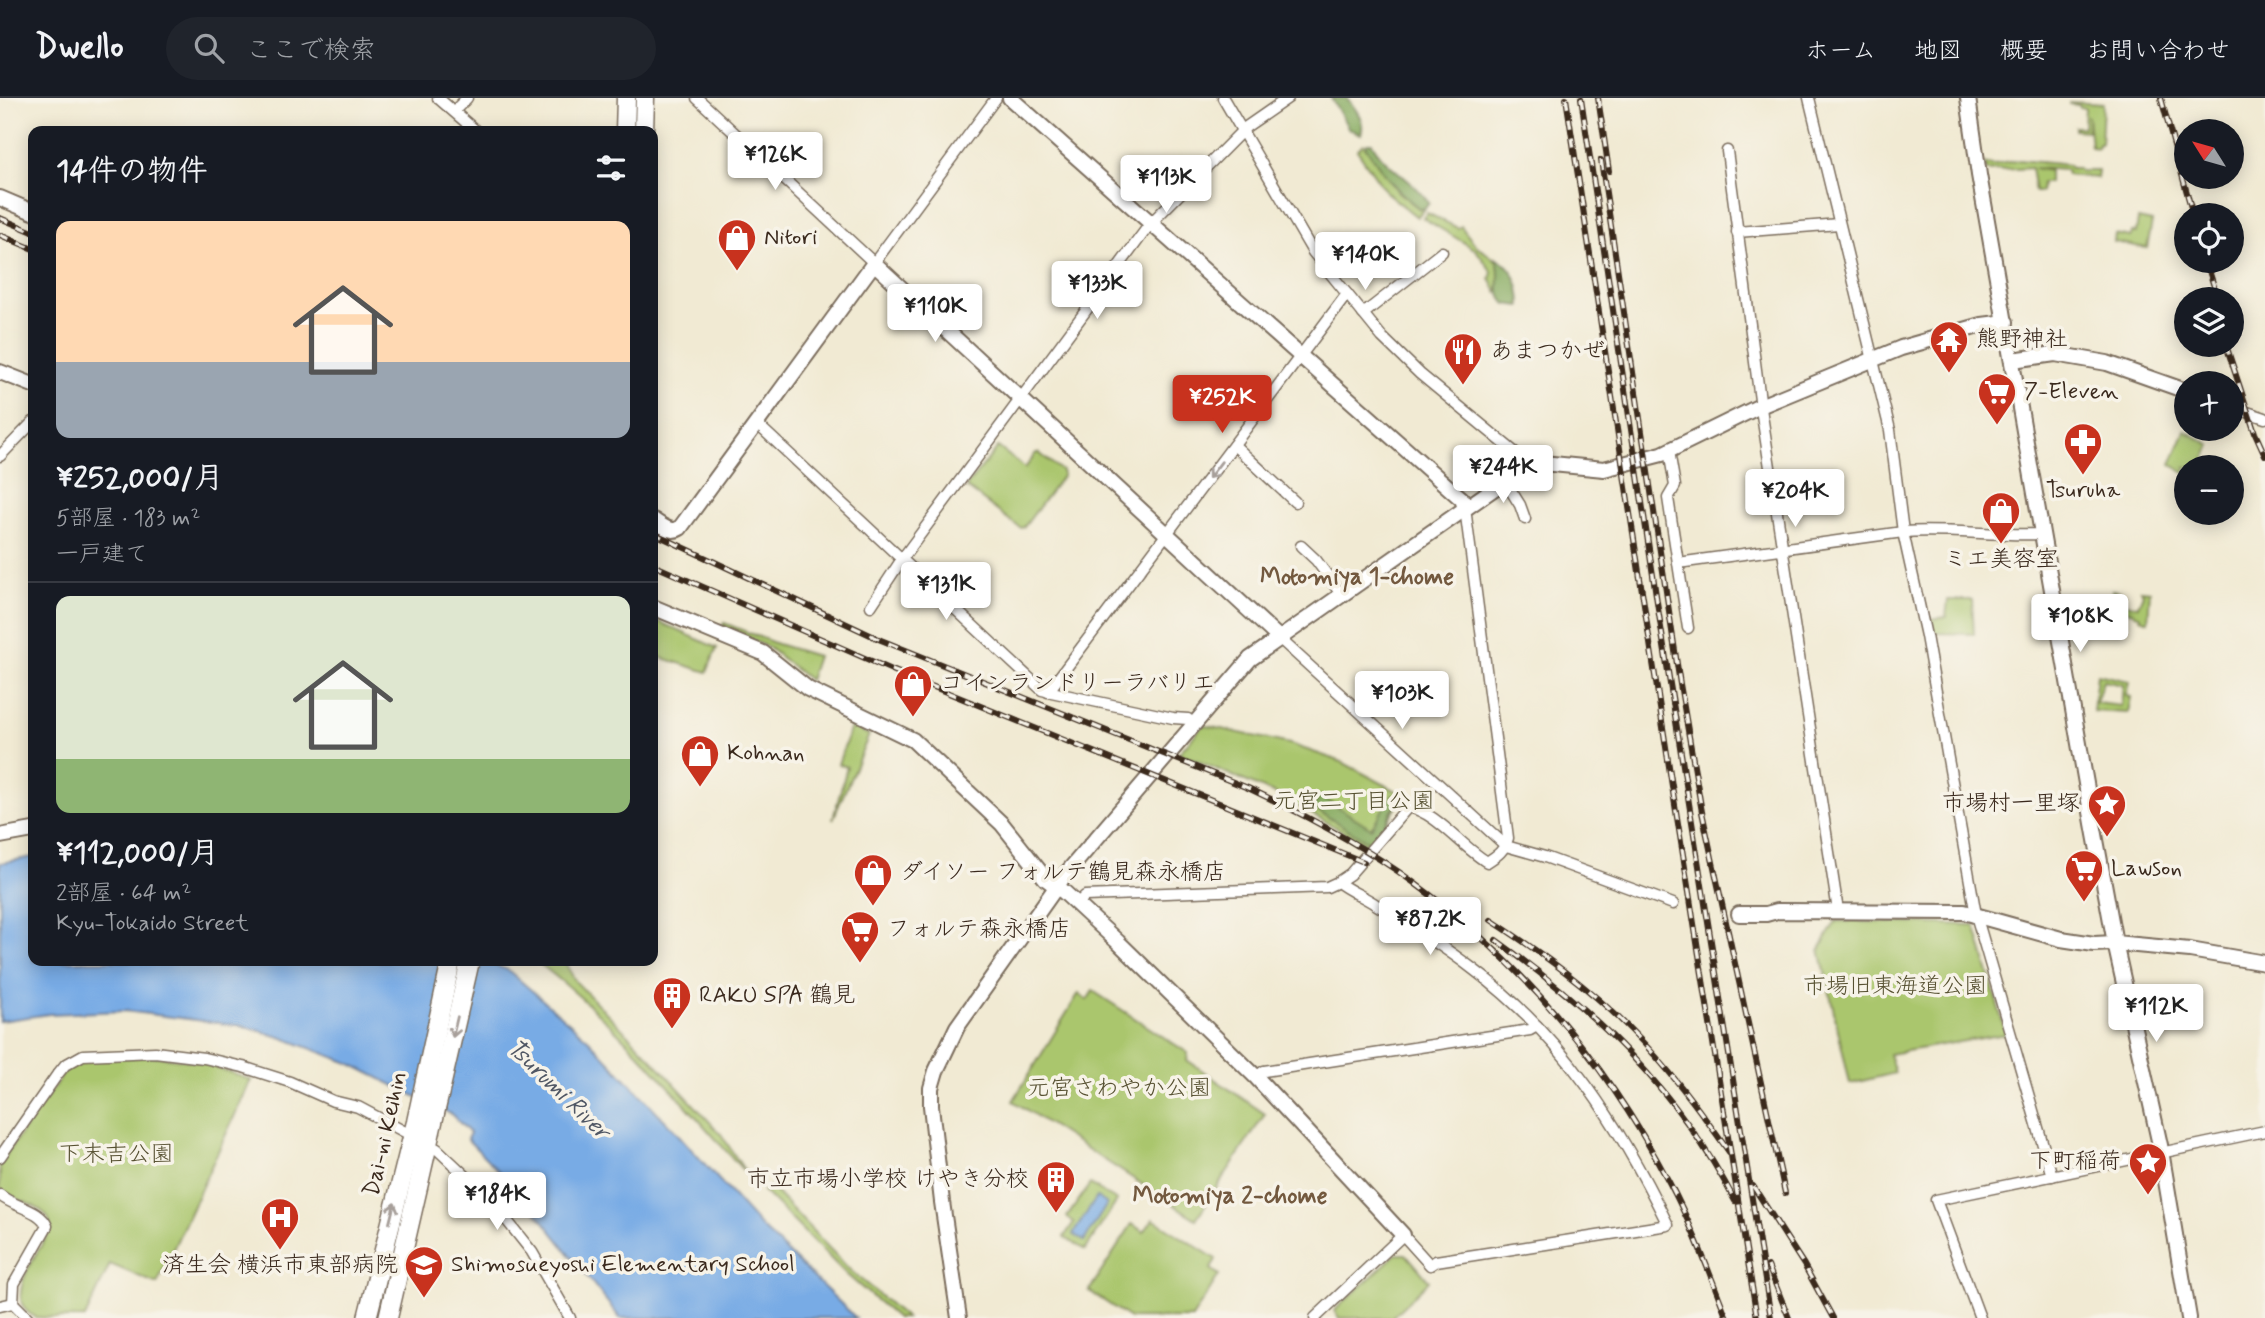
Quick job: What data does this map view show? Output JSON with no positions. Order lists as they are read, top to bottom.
{
  "streets": {
    "highway": ["Dai-ni Keihin"]
  },
  "districts": ["Motomiya 1-chome", "Motomiya 2-chome"],
  "water": ["Tsurumi River"],
  "parks": [
    "元宮二丁目公園",
    "市場旧東海道公園",
    "元宮さわやか公園",
    "下末吉公園"
  ],
  "places": {
    "shop": [
      "Nitori",
      "ミエ美容室",
      "コインランドリーラバリエ",
      "Kohnan",
      "ダイソー フォルテ鶴見森永橋店"
    ],
    "temple": ["熊野神社"],
    "restaurant": ["あまつかぜ"],
    "supermarket": ["7-Eleven", "Lawson", "フォルテ森永橋店"],
    "pharmacy": ["Tsuruha"],
    "place": ["市場村一里塚", "下町稲荷"],
    "building": ["RAKU SPA 鶴見", "市立市場小学校 けやき分校"],
    "hospital": ["済生会 横浜市東部病院"],
    "school or university": ["Shimosueyoshi Elementary School"]
  },
  "north": "top left",
  "page": {
    "header": "Dwello",
    "search": "ここで検索",
    "nav": [
      "ホーム",
      "地図",
      "概要",
      "お問い合わせ"
    ],
    "map_buttons": ["+", "−"],
    "heading": "14件の物件",
    "price": [
      "¥126K",
      "¥113K",
      "¥140K",
      "¥133K",
      "¥110K",
      "¥252K",
      "¥244K",
      "¥204K",
      "¥131K",
      "¥108K",
      "¥103K",
      "¥87.2K",
      "¥112K",
      "¥184K"
    ],
    "list": [
      {
        "name": "¥252,000/月",
        "note": "5部屋 · 183 m² · 一戸建て"
      },
      {
        "name": "¥112,000/月",
        "note": "2部屋 · 64 m² · Kyu-Tokaido Street"
      }
    ]
  }
}
